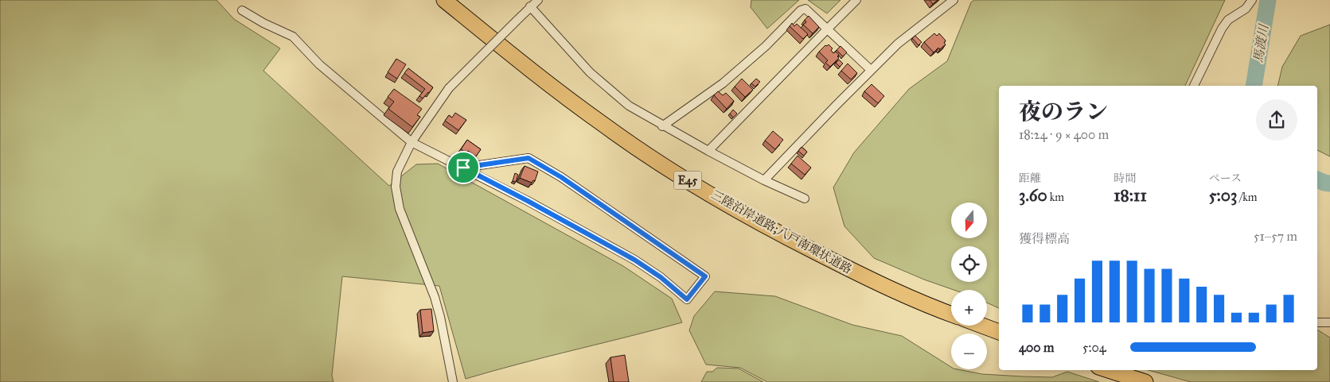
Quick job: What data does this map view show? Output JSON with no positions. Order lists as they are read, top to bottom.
{
  "streets": {
    "highway": ["E45", "三陸沿岸道路;八戸南環状道路"]
  },
  "water": ["馬渡川"],
  "north": "bottom",
  "page": {
    "heading": ["夜のラン", "18:24 · 9 × 400 m"],
    "stats": [
      ["距離", "3.60 km"],
      ["時間", "18:11"],
      ["ペース", "5:03 /km"]
    ],
    "map_buttons": ["+", "−"],
    "chart": ["獲得標高", "51–57 m"],
    "list": [
      {
        "name": "400 m",
        "note": "5:04"
      }
    ]
  }
}
